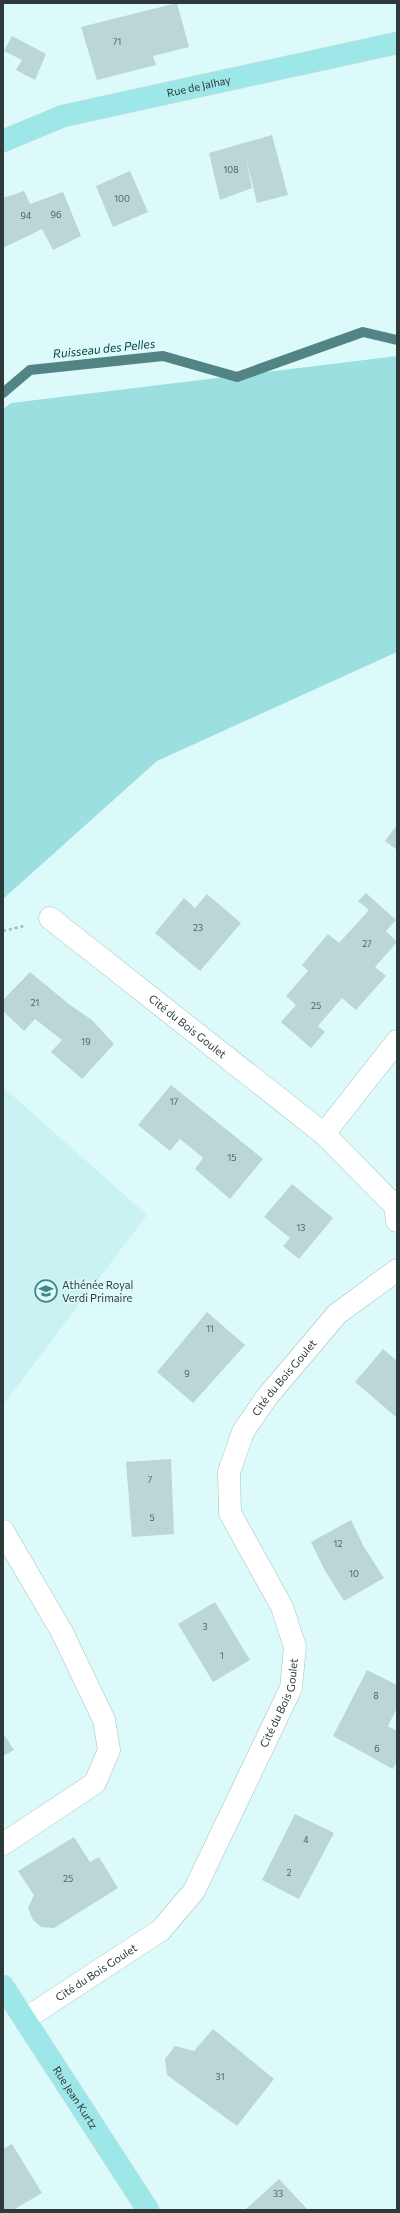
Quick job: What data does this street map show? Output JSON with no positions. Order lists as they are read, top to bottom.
{
  "streets": {
    "main road": ["Rue de Jalhay", "Rue Jean Kurtz"],
    "street": ["Cité du Bois Goulet"]
  },
  "crossings": [
    ["Cité du Bois Goulet", "Rue Jean Kurtz"]
  ],
  "water": ["Ruisseau des Pelles"],
  "places": {
    "school or university": ["Athénée Royal Verdi Primaire"]
  },
  "house_numbers": [
    "71",
    "108",
    "100",
    "96",
    "94",
    "23",
    "27",
    "21",
    "25",
    "19",
    "17",
    "15",
    "13",
    "11",
    "9",
    "7",
    "5",
    "12",
    "10",
    "3",
    "1",
    "8",
    "6",
    "4",
    "2",
    "25",
    "31",
    "33"
  ]
}
